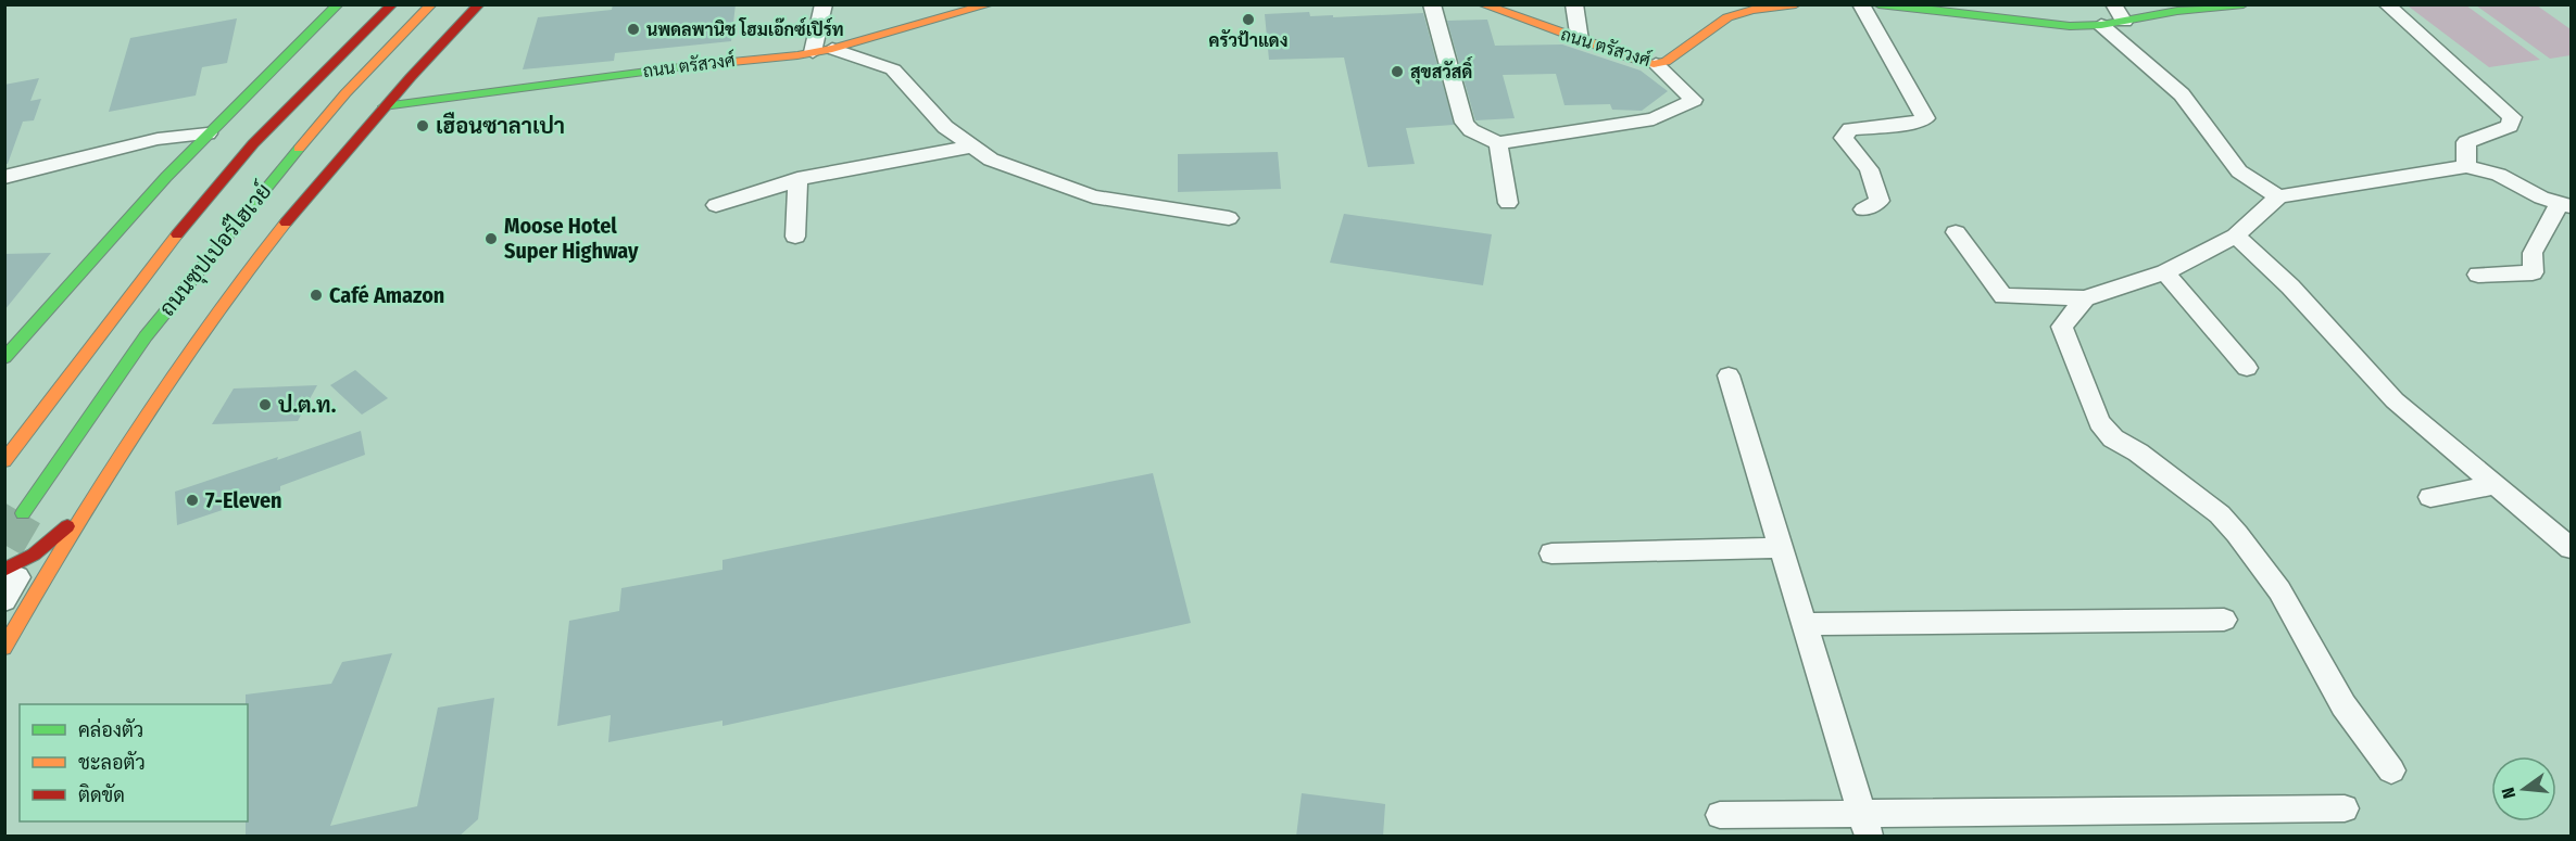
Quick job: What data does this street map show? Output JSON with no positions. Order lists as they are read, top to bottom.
{
  "streets": {
    "main road": ["ถนน ตรัสวงศ์", "ถนนซุปเปอร์ไฮเวย์"]
  },
  "places": [
    "ครัวป้าแดง",
    "นพดลพานิช โฮมเอ๊กซ์เปิร์ท",
    "สุขสวัสดิ์",
    "เฮือนซาลาเปา",
    "Moose Hotel Super Highway",
    "Café Amazon",
    "ป.ต.ท.",
    "7-Eleven"
  ],
  "legend": ["คล่องตัว", "ชะลอตัว", "ติดขัด"],
  "north": "left"
}
